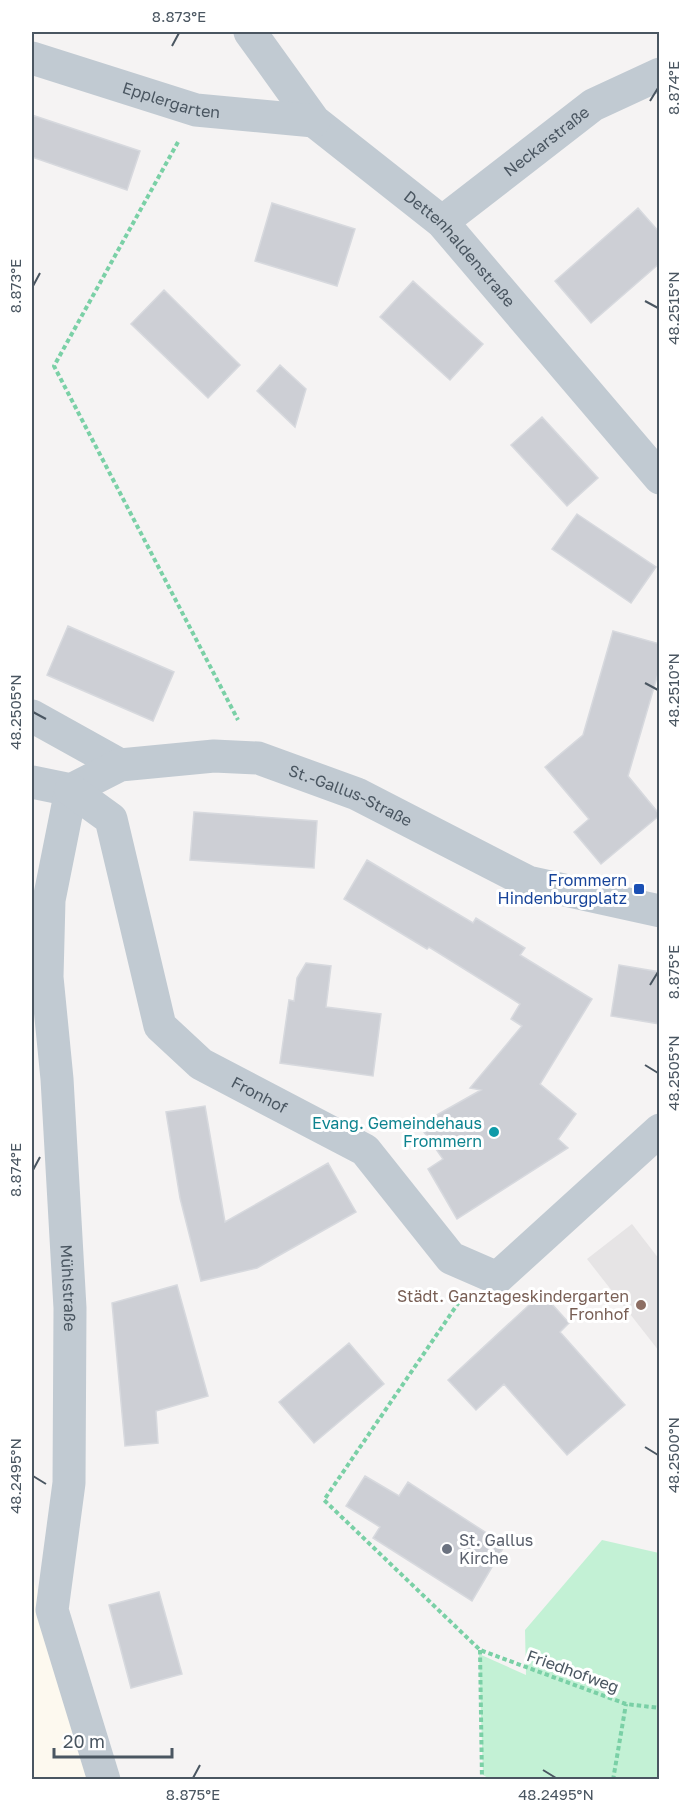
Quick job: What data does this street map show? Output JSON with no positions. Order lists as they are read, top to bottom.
{
  "streets": {
    "street": [
      "Epplergarten",
      "Neckarstraße",
      "Dettenhaldenstraße",
      "St.-Gallus-Straße",
      "Fronhof",
      "Mühlstraße"
    ],
    "path": ["Friedhofweg"]
  },
  "crossings": [
    ["Epplergarten", "Dettenhaldenstraße"],
    ["Neckarstraße", "Dettenhaldenstraße"],
    ["St.-Gallus-Straße", "Fronhof"],
    ["St.-Gallus-Straße", "Mühlstraße"],
    ["Fronhof", "Mühlstraße"]
  ],
  "places": {
    "transit": ["Frommern Hindenburgplatz"],
    "other": ["Evang. Gemeindehaus Frommern", "Städt. Ganztageskindergarten Fronhof", "St. Gallus Kirche"]
  },
  "scale_bar": "20 m",
  "coordinates": [
    "8.873°E",
    "8.874°E",
    "48.2515°N",
    "48.2510°N",
    "48.2505°N",
    "8.875°E",
    "48.2500°N",
    "48.2495°N"
  ]
}
